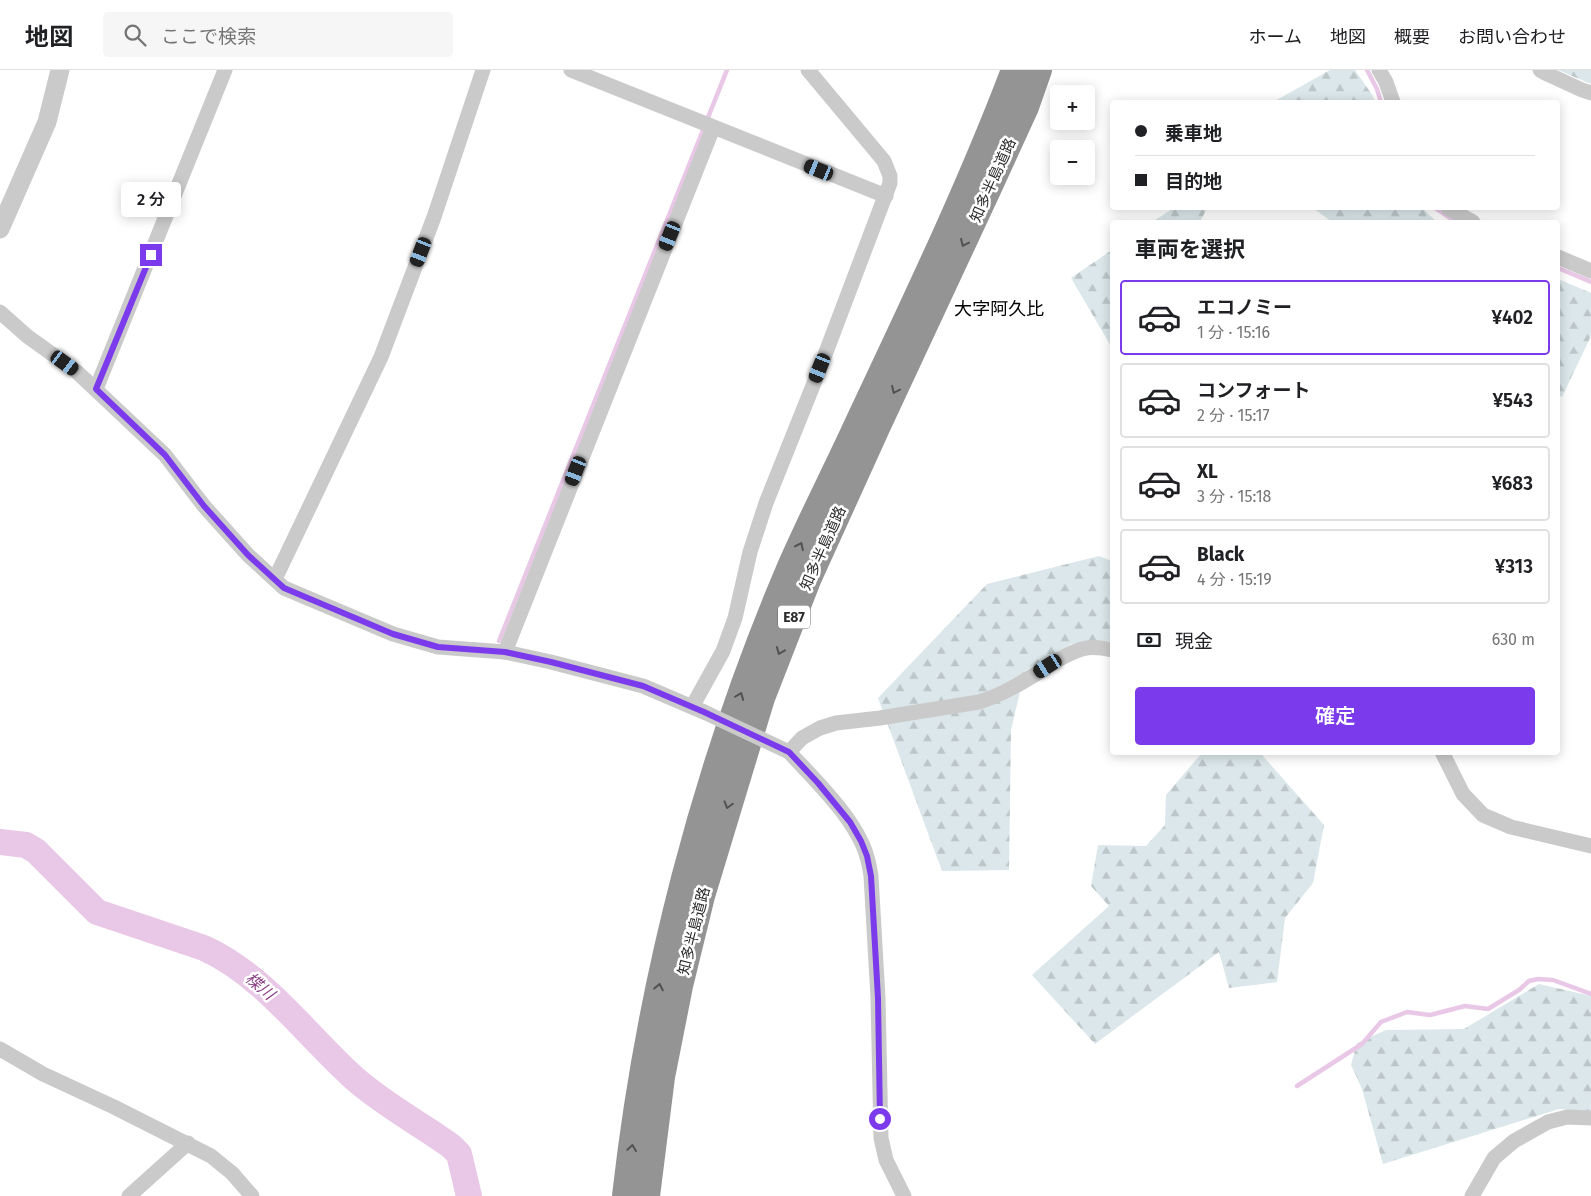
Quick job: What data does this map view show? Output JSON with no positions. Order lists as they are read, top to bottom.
{
  "streets": {
    "highway": ["知多半島道路", "E87"]
  },
  "districts": ["大字阿久比"],
  "water": ["楪川"],
  "page": {
    "header": "地図",
    "search": "ここで検索",
    "nav": [
      "ホーム",
      "地図",
      "概要",
      "お問い合わせ"
    ],
    "map_buttons": ["+", "−"],
    "banner": ["乗車地", "目的地"],
    "bubble": "2 分",
    "heading": "車両を選択",
    "list": [
      {
        "name": "エコノミー",
        "note": "1 分 · 15:16",
        "value": "¥402"
      },
      {
        "name": "コンフォート",
        "note": "2 分 · 15:17",
        "value": "¥543"
      },
      {
        "name": "XL",
        "note": "3 分 · 15:18",
        "value": "¥683"
      },
      {
        "name": "Black",
        "note": "4 分 · 15:19",
        "value": "¥313"
      }
    ],
    "pay": ["現金", "630 m"],
    "buttons": "確定"
  }
}
